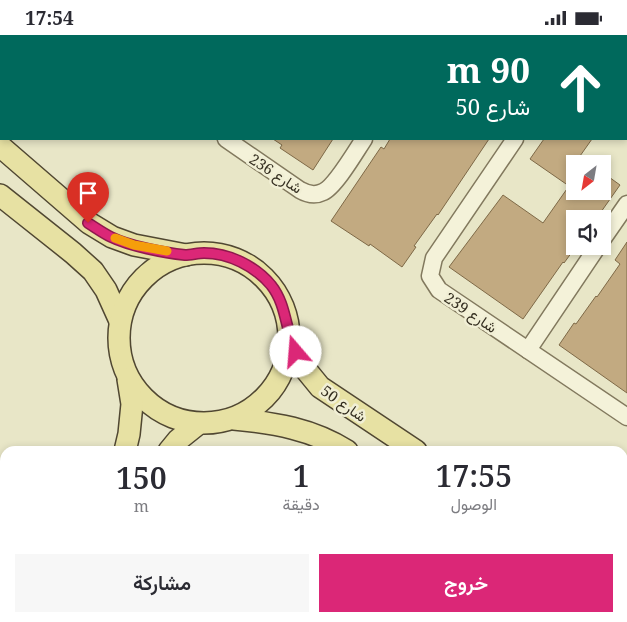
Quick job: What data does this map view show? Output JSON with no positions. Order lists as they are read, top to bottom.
{
  "streets": {
    "main road": ["شارع 50"],
    "street": ["شارع 236", "شارع 239"]
  },
  "north": "bottom left",
  "page": {
    "status": "17:54",
    "turn": ["90 m", "شارع 50"],
    "eta": [
      "17:55",
      "الوصول",
      "1",
      "دقيقة",
      "150",
      "m"
    ],
    "buttons": ["خروج", "مشاركة"]
  }
}
